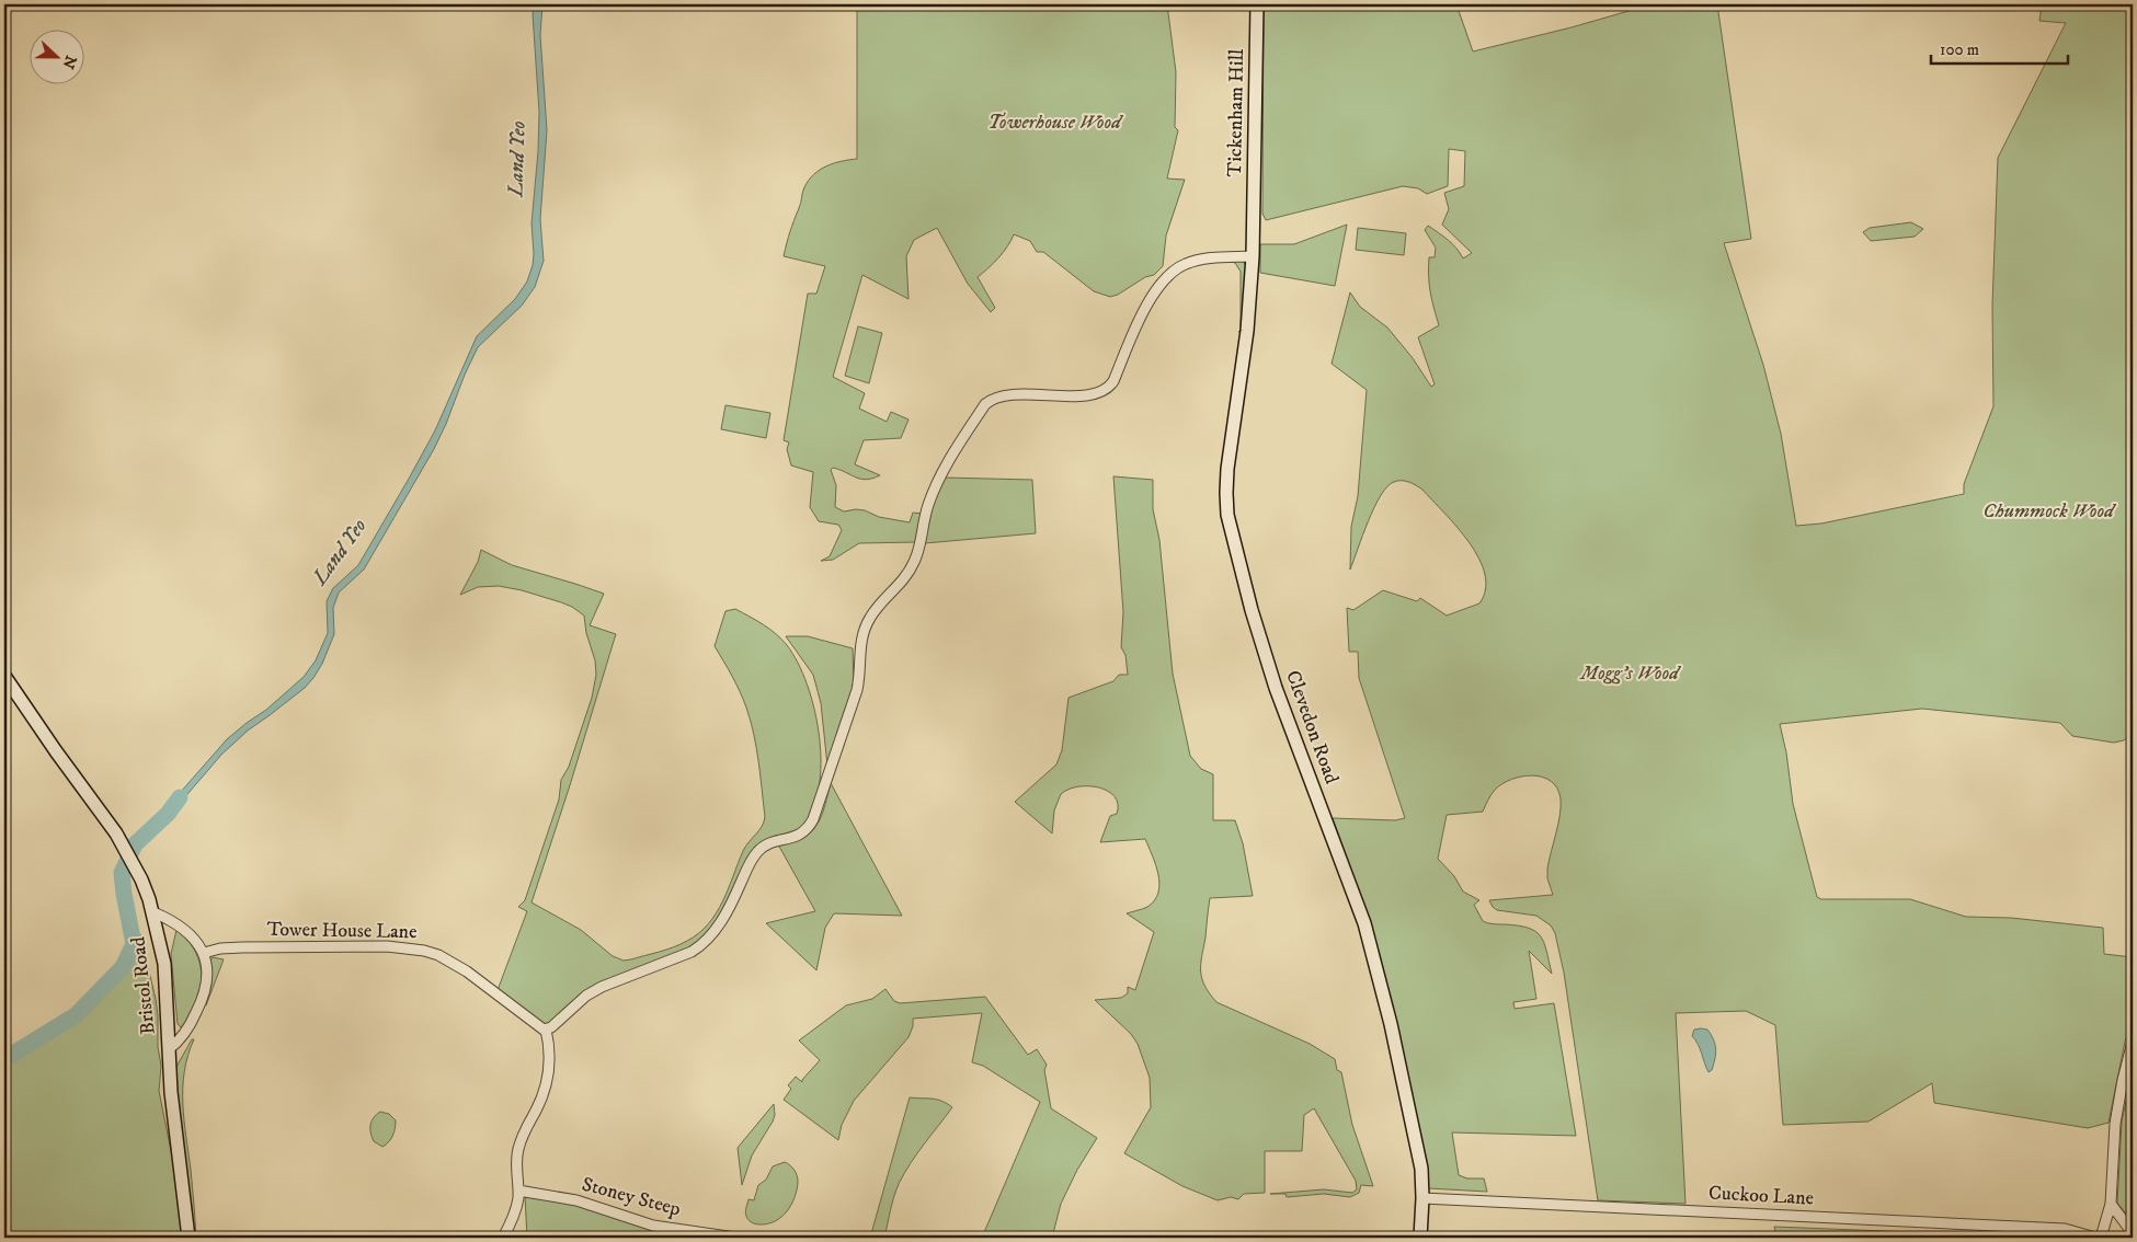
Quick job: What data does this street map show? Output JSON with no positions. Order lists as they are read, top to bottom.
{
  "streets": {
    "main road": ["Tickenham Hill", "Clevedon Road", "Bristol Road"],
    "street": ["Tower House Lane", "Cuckoo Lane", "Stoney Steep"]
  },
  "crossings": [
    ["Tickenham Hill", "Clevedon Road"],
    ["Clevedon Road", "Cuckoo Lane"]
  ],
  "water": ["Land Yeo"],
  "parks": ["Towerhouse Wood", "Chummock Wood", "Mogg's Wood"],
  "scale_bar": "100 m",
  "north": "right"
}
